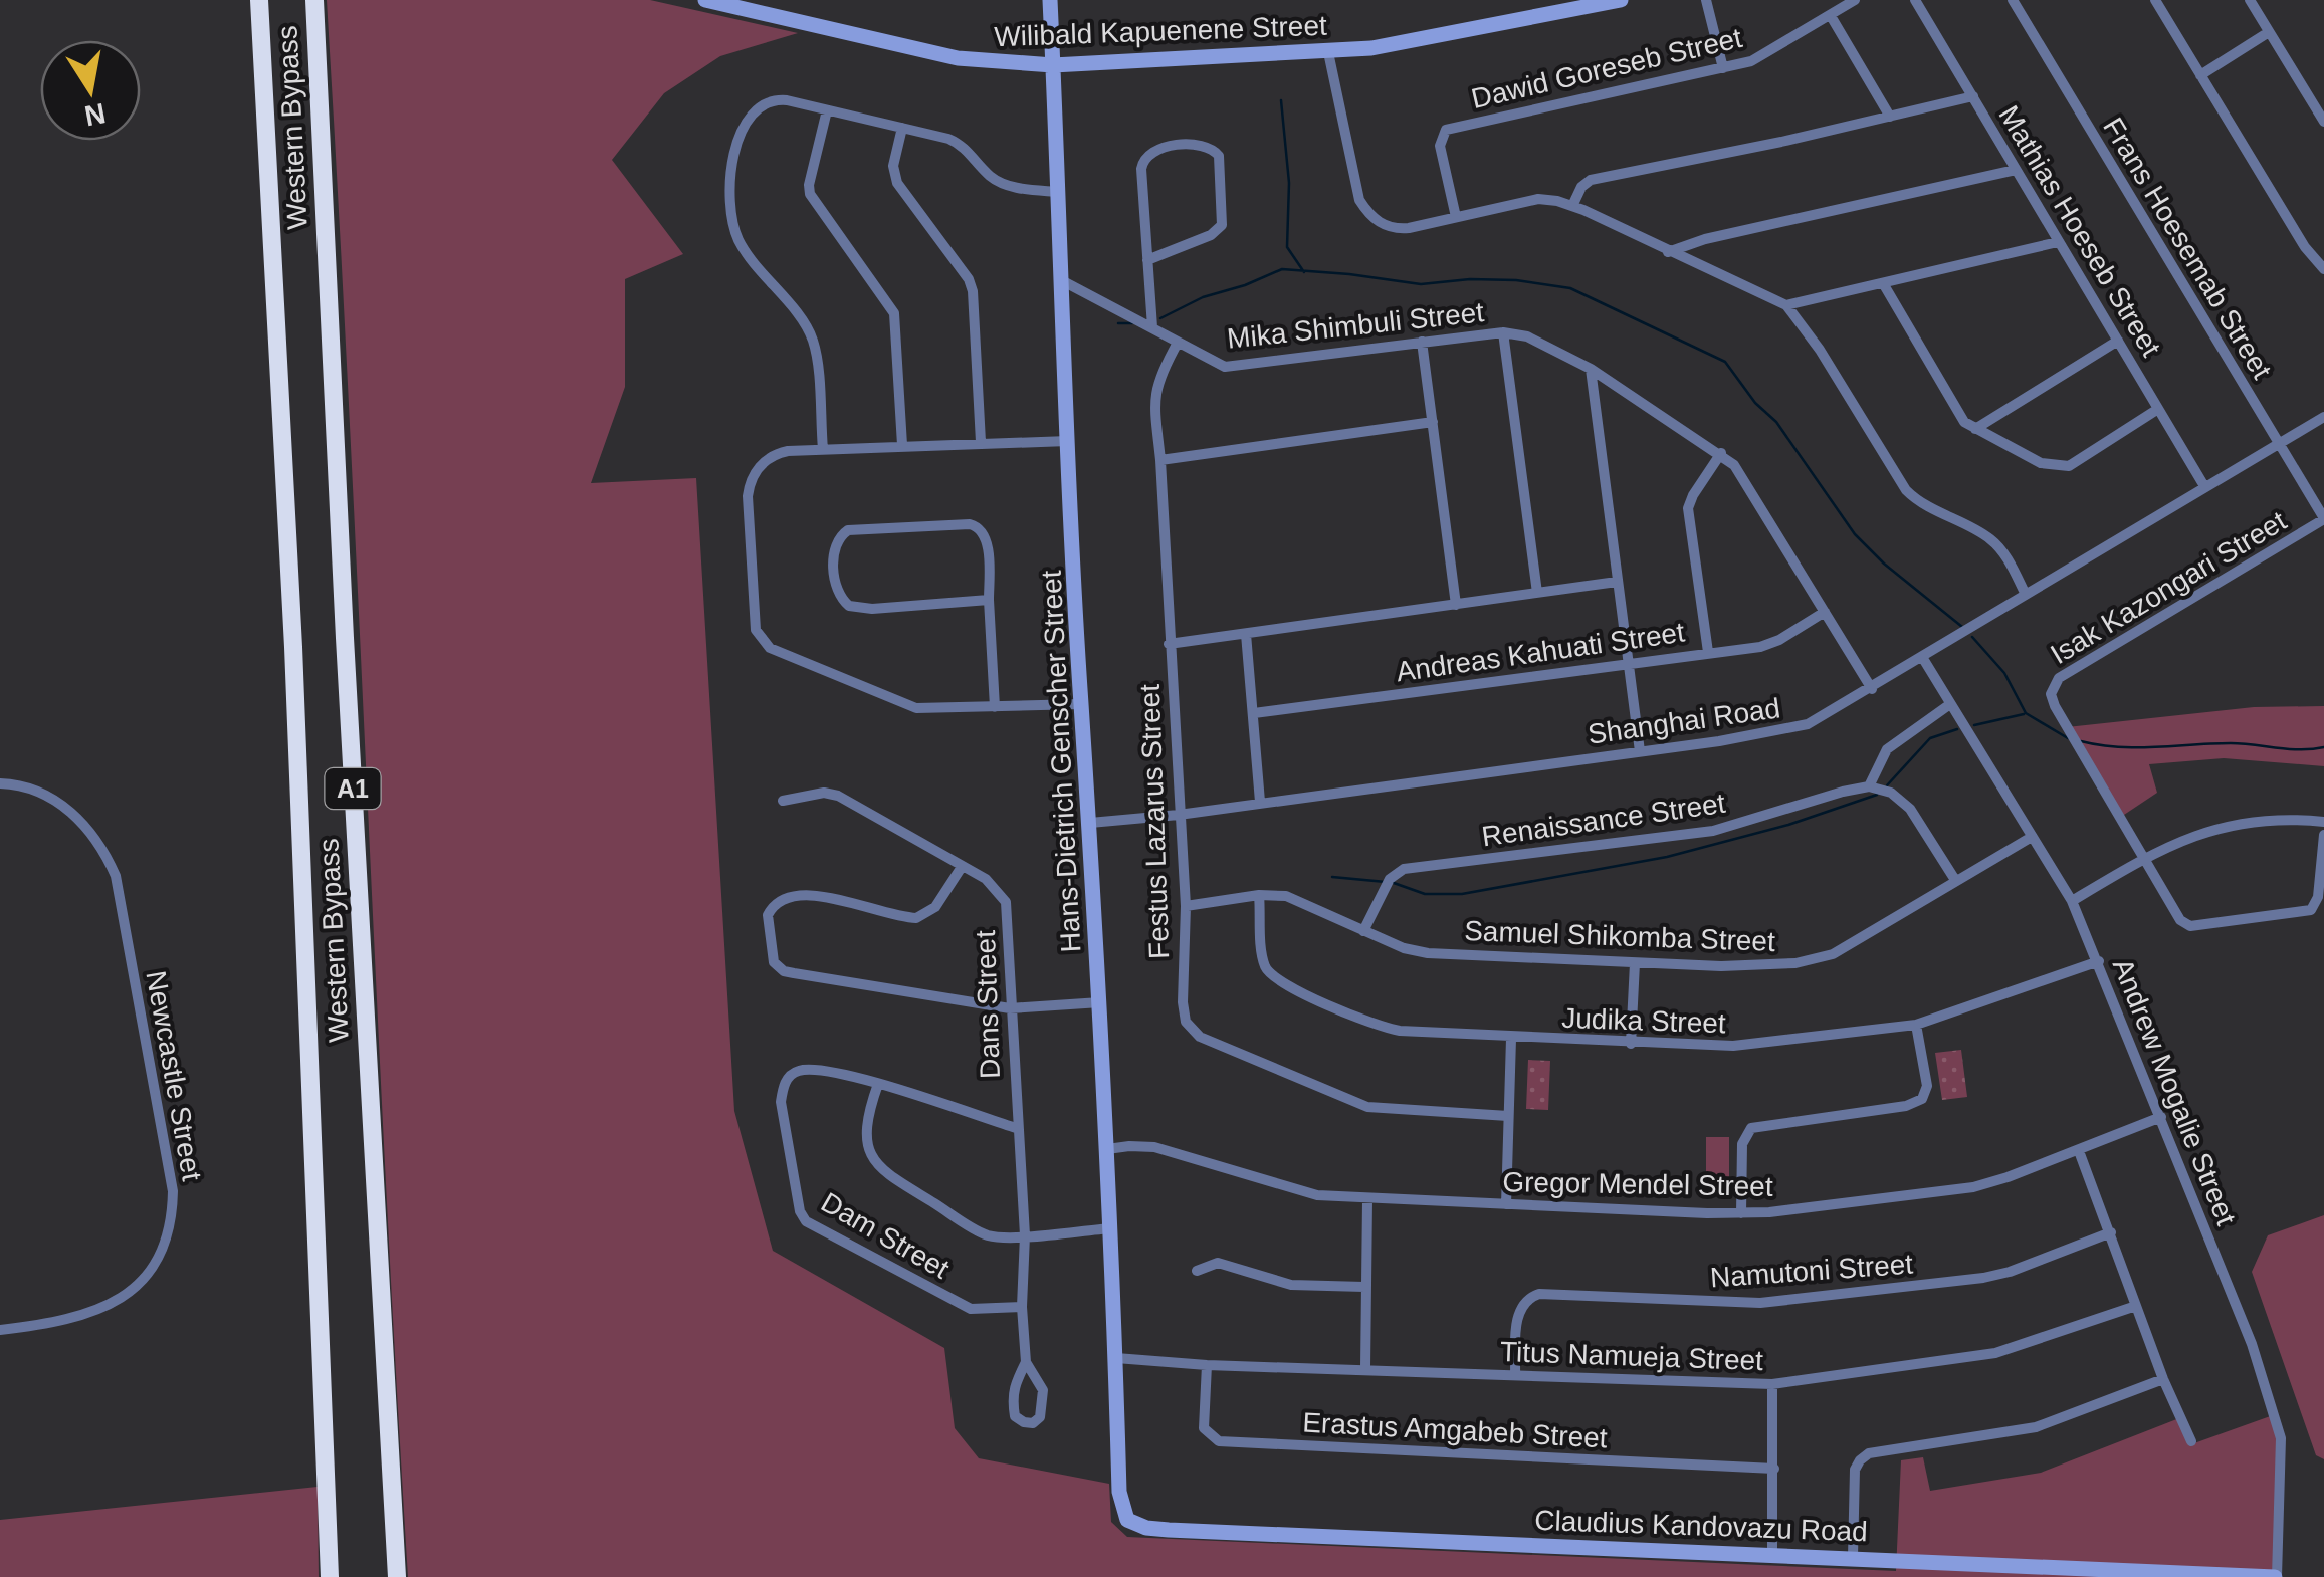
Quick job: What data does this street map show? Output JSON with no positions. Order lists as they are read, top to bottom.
{
  "streets": {
    "highway": ["Western Bypass", "A1"],
    "street": [
      "Wilibald Kapuenene Street",
      "Dawid Goreseb Street",
      "Mathias Hoeseb Street",
      "Frans Hoesemab Street",
      "Mika Shimbuli Street",
      "Isak Kazongari Street",
      "Andreas Kahuati Street",
      "Shanghai Road",
      "Hans-Dietrich Genscher Street",
      "Renaissance Street",
      "Festus Lazarus Street",
      "Samuel Shikomba Street",
      "Dans Street",
      "Judika Street",
      "Newcastle Street",
      "Andrew Mogalie Street",
      "Gregor Mendel Street",
      "Dam Street",
      "Namutoni Street",
      "Titus Namueja Street",
      "Erastus Amgabeb Street",
      "Claudius Kandovazu Road"
    ]
  },
  "crossings": [
    ["Wilibald Kapuenene Street", "Hans-Dietrich Genscher Street"],
    ["Mathias Hoeseb Street", "Shanghai Road"],
    ["Frans Hoesemab Street", "Isak Kazongari Street"],
    ["Frans Hoesemab Street", "Shanghai Road"],
    ["Mika Shimbuli Street", "Andreas Kahuati Street"],
    ["Mika Shimbuli Street", "Shanghai Road"],
    ["Mika Shimbuli Street", "Hans-Dietrich Genscher Street"],
    ["Mika Shimbuli Street", "Festus Lazarus Street"],
    ["Shanghai Road", "Hans-Dietrich Genscher Street"],
    ["Shanghai Road", "Festus Lazarus Street"],
    ["Shanghai Road", "Andrew Mogalie Street"],
    ["Hans-Dietrich Genscher Street", "Gregor Mendel Street"],
    ["Hans-Dietrich Genscher Street", "Titus Namueja Street"],
    ["Hans-Dietrich Genscher Street", "Claudius Kandovazu Road"],
    ["Renaissance Street", "Samuel Shikomba Street"],
    ["Festus Lazarus Street", "Samuel Shikomba Street"],
    ["Samuel Shikomba Street", "Judika Street"],
    ["Samuel Shikomba Street", "Andrew Mogalie Street"],
    ["Dans Street", "Dam Street"],
    ["Judika Street", "Andrew Mogalie Street"],
    ["Andrew Mogalie Street", "Gregor Mendel Street"],
    ["Andrew Mogalie Street", "Claudius Kandovazu Road"],
    ["Namutoni Street", "Titus Namueja Street"],
    ["Titus Namueja Street", "Erastus Amgabeb Street"]
  ],
  "north": "bottom"
}
